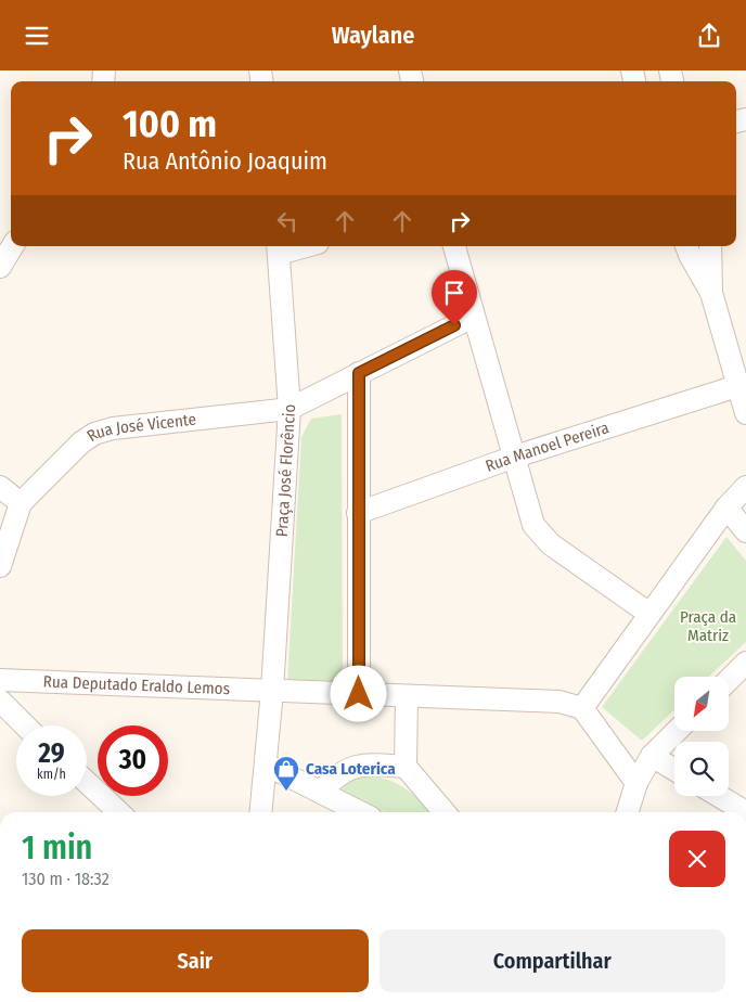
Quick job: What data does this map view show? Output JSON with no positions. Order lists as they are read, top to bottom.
{
  "streets": {
    "street": [
      "Rua José Vicente",
      "Rua Manoel Pereira",
      "Praça José Florêncio",
      "Rua Deputado Eraldo Lemos"
    ]
  },
  "crossings": [
    ["Rua José Vicente", "Praça José Florêncio"],
    ["Praça José Florêncio", "Rua Deputado Eraldo Lemos"]
  ],
  "parks": ["Praça da Matriz"],
  "places": {
    "shop": ["Casa Loterica"]
  },
  "north": "bottom left",
  "page": {
    "header": "Waylane",
    "turn": ["100 m", "Rua Antônio Joaquim"],
    "speed": "29 km/h",
    "limit": "30",
    "heading": ["1 min", "130 m · 18:32"],
    "buttons": ["Sair", "Compartilhar"]
  }
}
